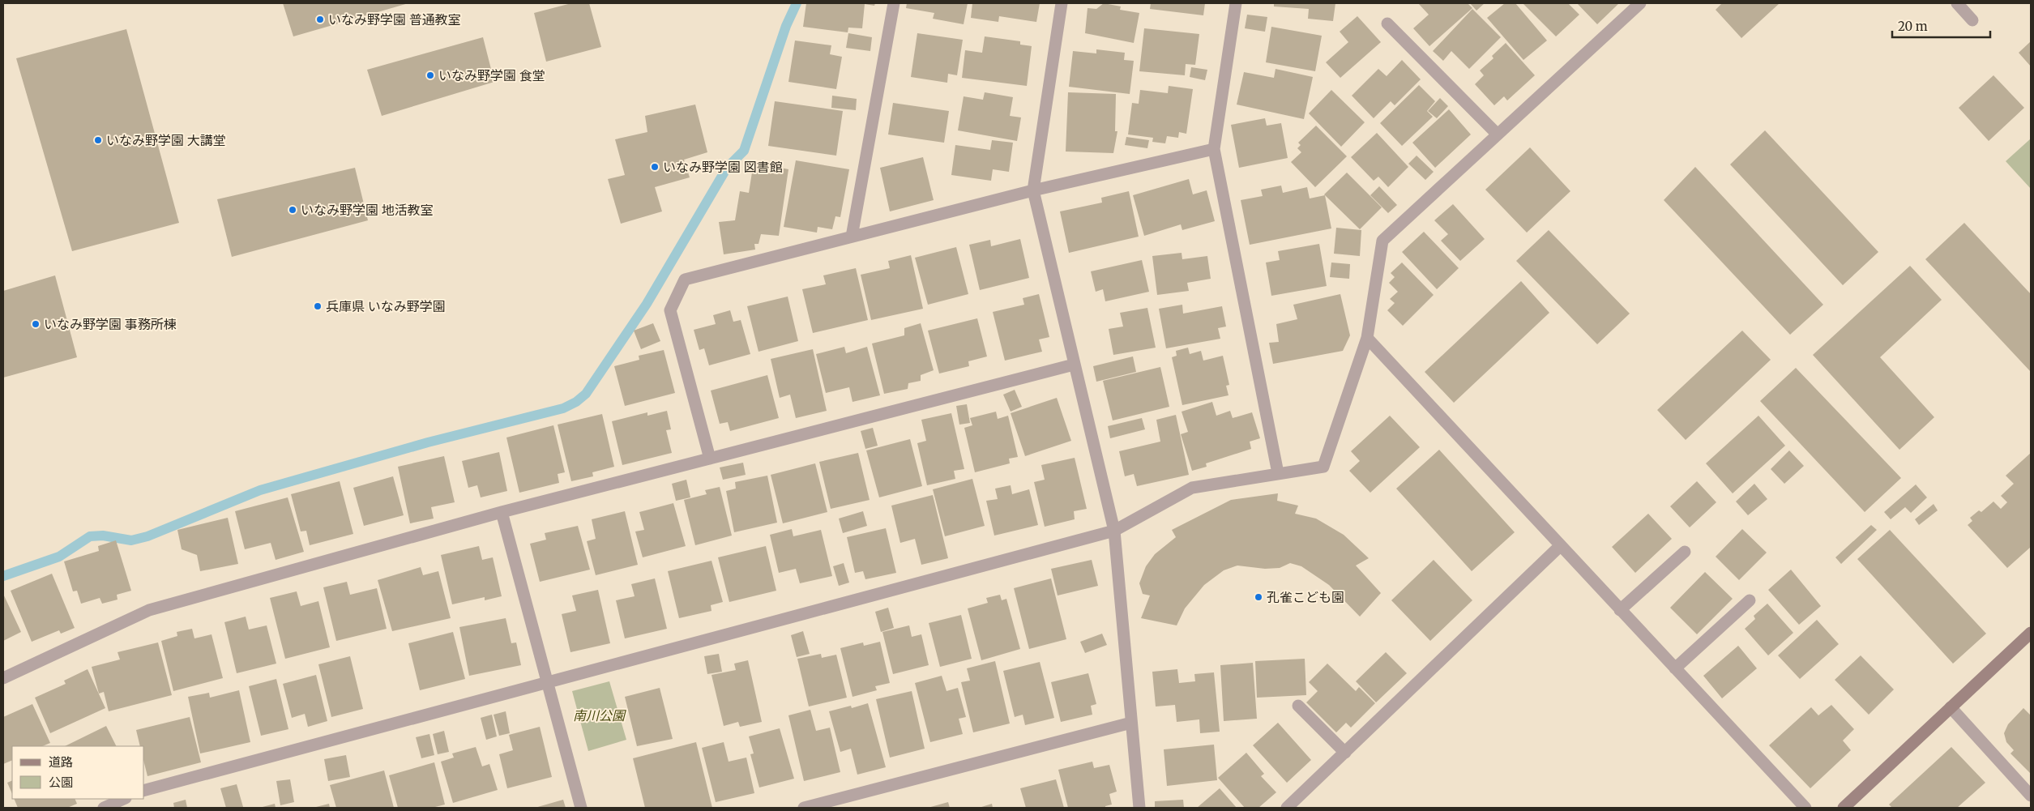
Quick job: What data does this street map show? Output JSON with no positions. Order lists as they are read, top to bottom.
{
  "parks": ["南川公園"],
  "places": [
    "いなみ野学園 普通教室",
    "いなみ野学園 食堂",
    "いなみ野学園 大講堂",
    "いなみ野学園 図書館",
    "いなみ野学園 地活教室",
    "兵庫県 いなみ野学園",
    "いなみ野学園 事務所棟",
    "孔雀こども園"
  ],
  "legend": ["道路", "公園"],
  "scale_bar": "20 m"
}
